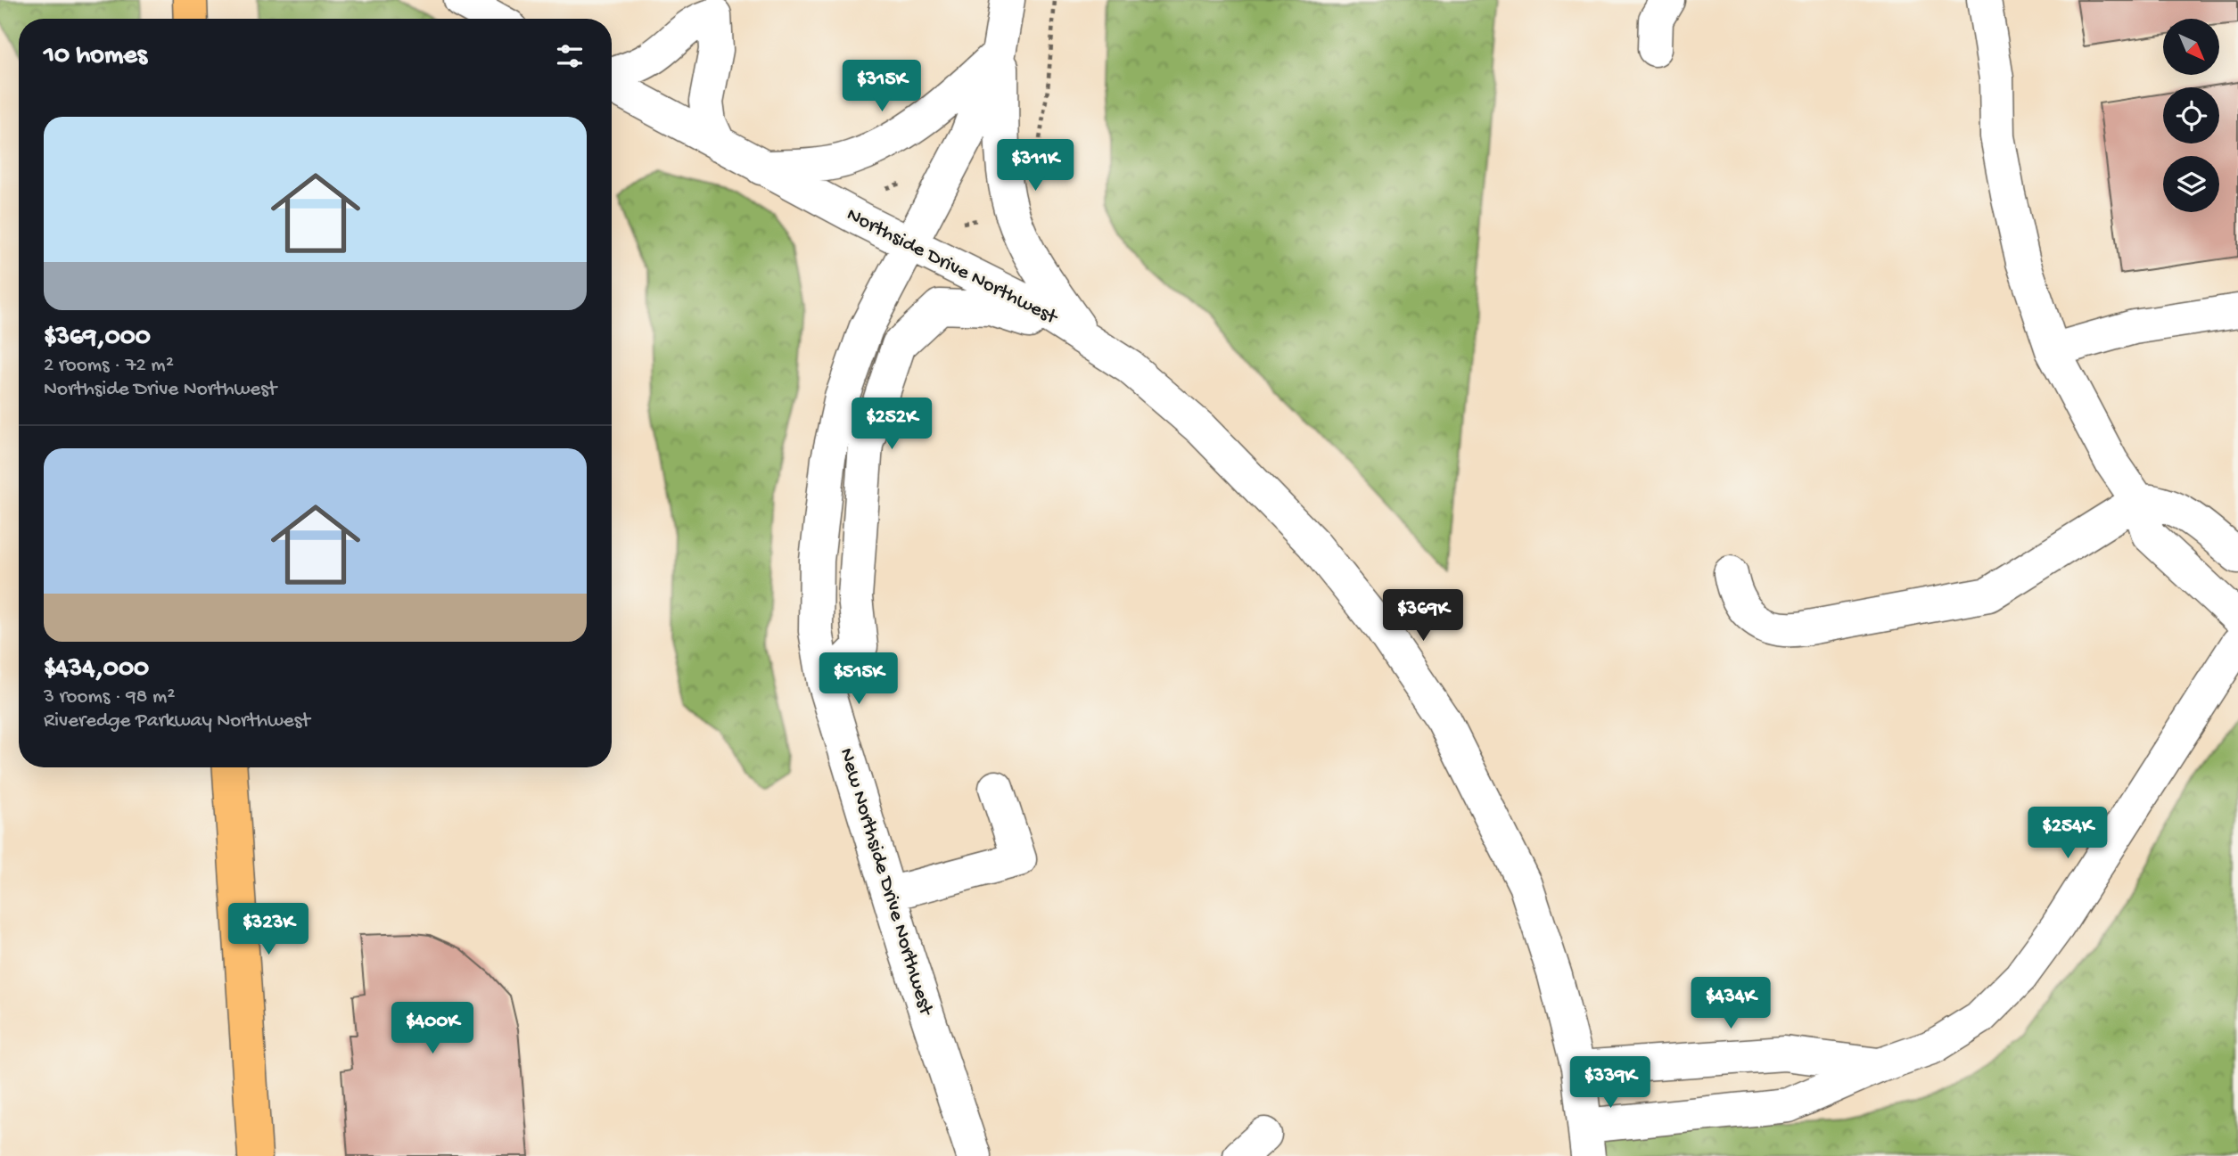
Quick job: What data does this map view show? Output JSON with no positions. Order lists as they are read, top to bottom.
{
  "streets": {
    "street": ["Northside Drive Northwest", "New Northside Drive Northwest"]
  },
  "crossings": [
    ["Northside Drive Northwest", "New Northside Drive Northwest"]
  ],
  "north": "bottom right",
  "page": {
    "heading": "10 homes",
    "price": [
      "$315K",
      "$311K",
      "$252K",
      "$369K",
      "$515K",
      "$254K",
      "$323K",
      "$434K",
      "$400K",
      "$339K"
    ],
    "list": [
      {
        "name": "$369,000",
        "note": "2 rooms · 72 m² · Northside Drive Northwest"
      },
      {
        "name": "$434,000",
        "note": "3 rooms · 98 m² · Riveredge Parkway Northwest"
      }
    ]
  }
}
